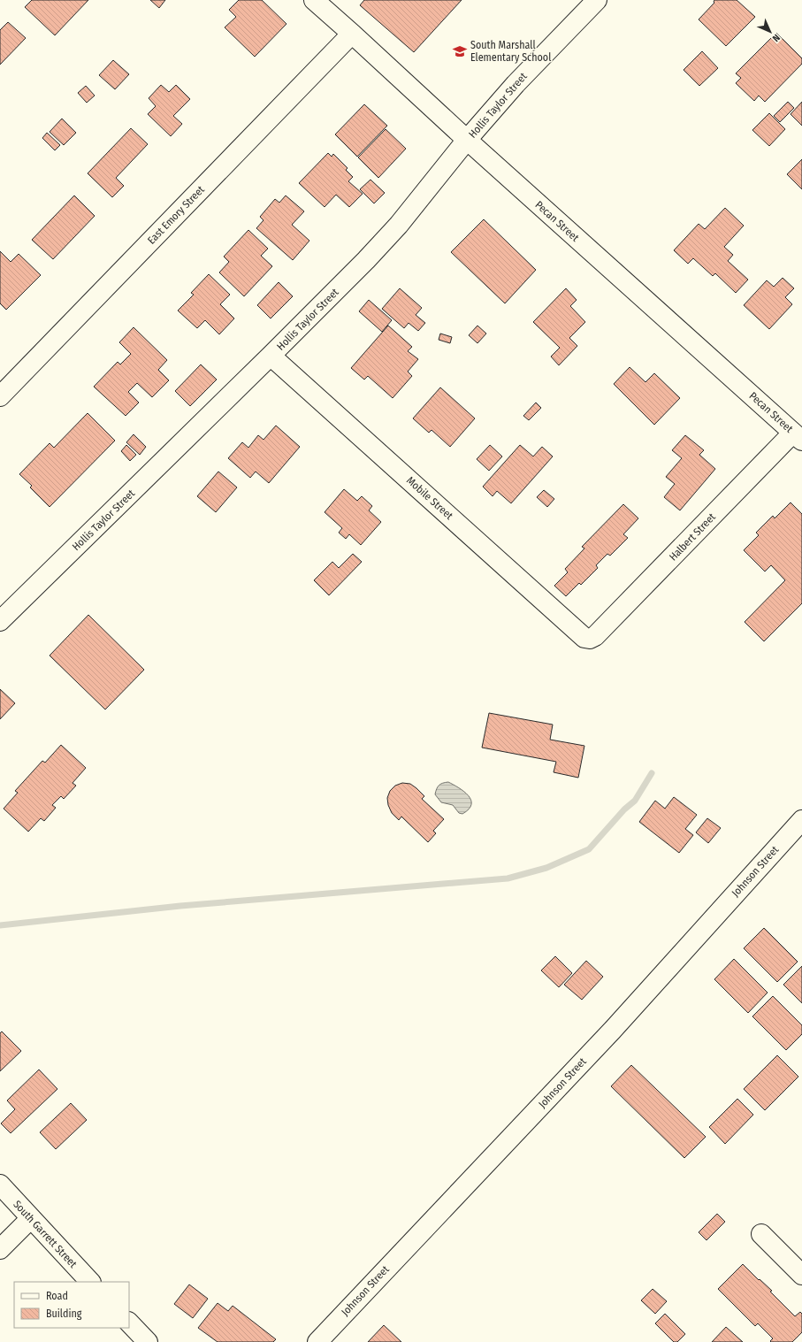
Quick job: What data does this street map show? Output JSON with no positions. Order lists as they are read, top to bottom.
{
  "streets": {
    "street": [
      "Hollis Taylor Street",
      "East Emory Street",
      "Pecan Street",
      "Mobile Street",
      "Halbert Street",
      "Johnson Street",
      "South Garrett Street"
    ]
  },
  "crossings": [
    ["Hollis Taylor Street", "Pecan Street"],
    ["Hollis Taylor Street", "Mobile Street"],
    ["East Emory Street", "Pecan Street"],
    ["Pecan Street", "Halbert Street"],
    ["Mobile Street", "Halbert Street"]
  ],
  "places": {
    "school or university": ["South Marshall Elementary School"]
  },
  "legend": ["Road", "Building"],
  "north": "bottom right"
}
